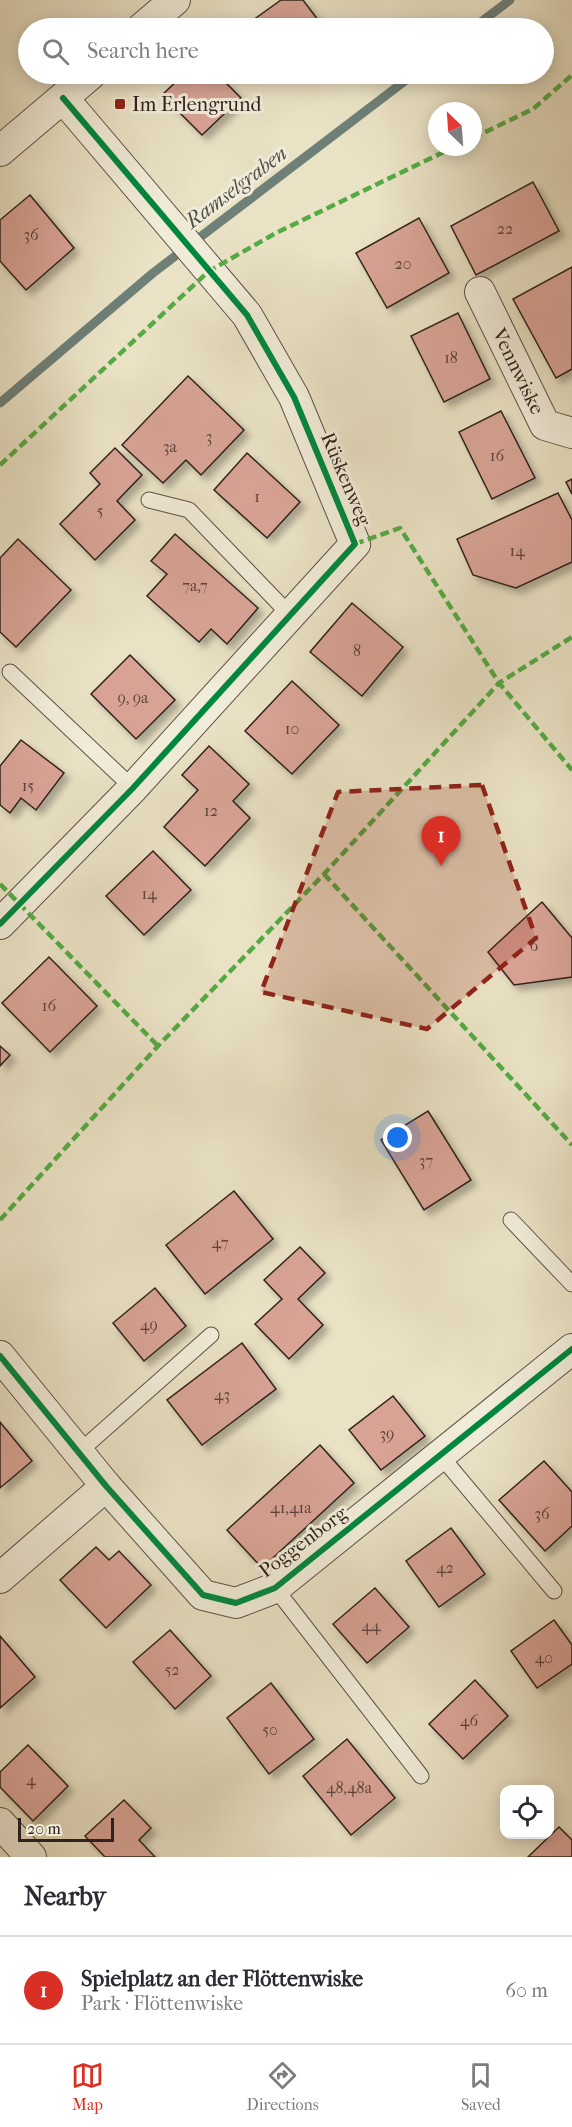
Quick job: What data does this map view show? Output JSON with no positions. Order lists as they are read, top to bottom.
{
  "streets": {
    "street": ["Vennwiske", "Rüskenweg", "Poggenborg"]
  },
  "water": ["Ramselgraben"],
  "places": {
    "transit": ["Im Erlengrund"]
  },
  "house_numbers": [
    "22",
    "36",
    "20",
    "18",
    "3",
    "3a",
    "16",
    "1",
    "5",
    "14",
    "7a,7",
    "8",
    "9, 9a",
    "10",
    "15",
    "12",
    "14",
    "6",
    "16",
    "37",
    "47",
    "49",
    "43",
    "39",
    "41,41a",
    "36",
    "42",
    "44",
    "40",
    "52",
    "46",
    "50",
    "4",
    "48,48a"
  ],
  "scale_bar": "20 m",
  "north": "top left",
  "page": {
    "search": "Search here",
    "pins": "1",
    "scale": "20 m",
    "heading": "Nearby",
    "list": [
      {
        "mark": "1",
        "name": "Spielplatz an der Flöttenwiske",
        "note": "Park · Flöttenwiske",
        "value": "60 m"
      }
    ],
    "nav": ["Map", "Directions", "Saved"]
  }
}
